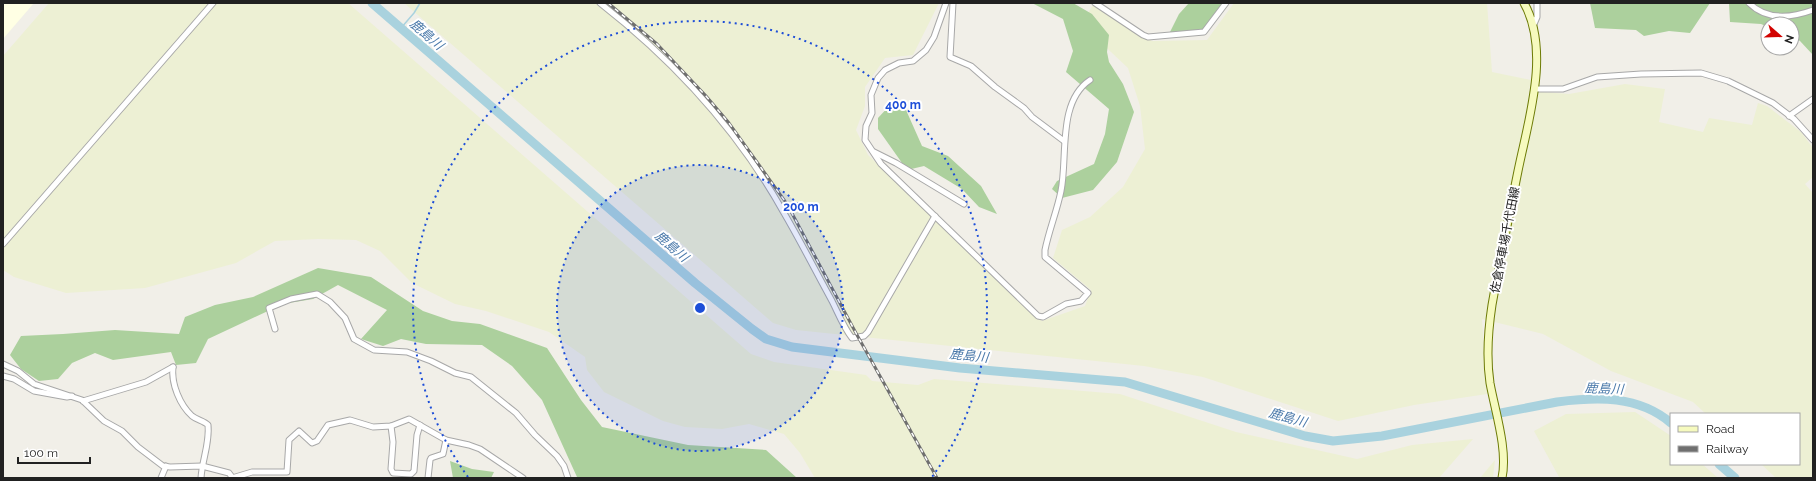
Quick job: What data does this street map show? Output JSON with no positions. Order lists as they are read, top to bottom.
{
  "streets": {
    "main road": ["佐倉停車場千代田線"]
  },
  "water": ["鹿島川"],
  "legend": ["Road", "Railway"],
  "scale_bar": "100 m",
  "north": "right",
  "rings": ["400 m", "200 m"]
}
